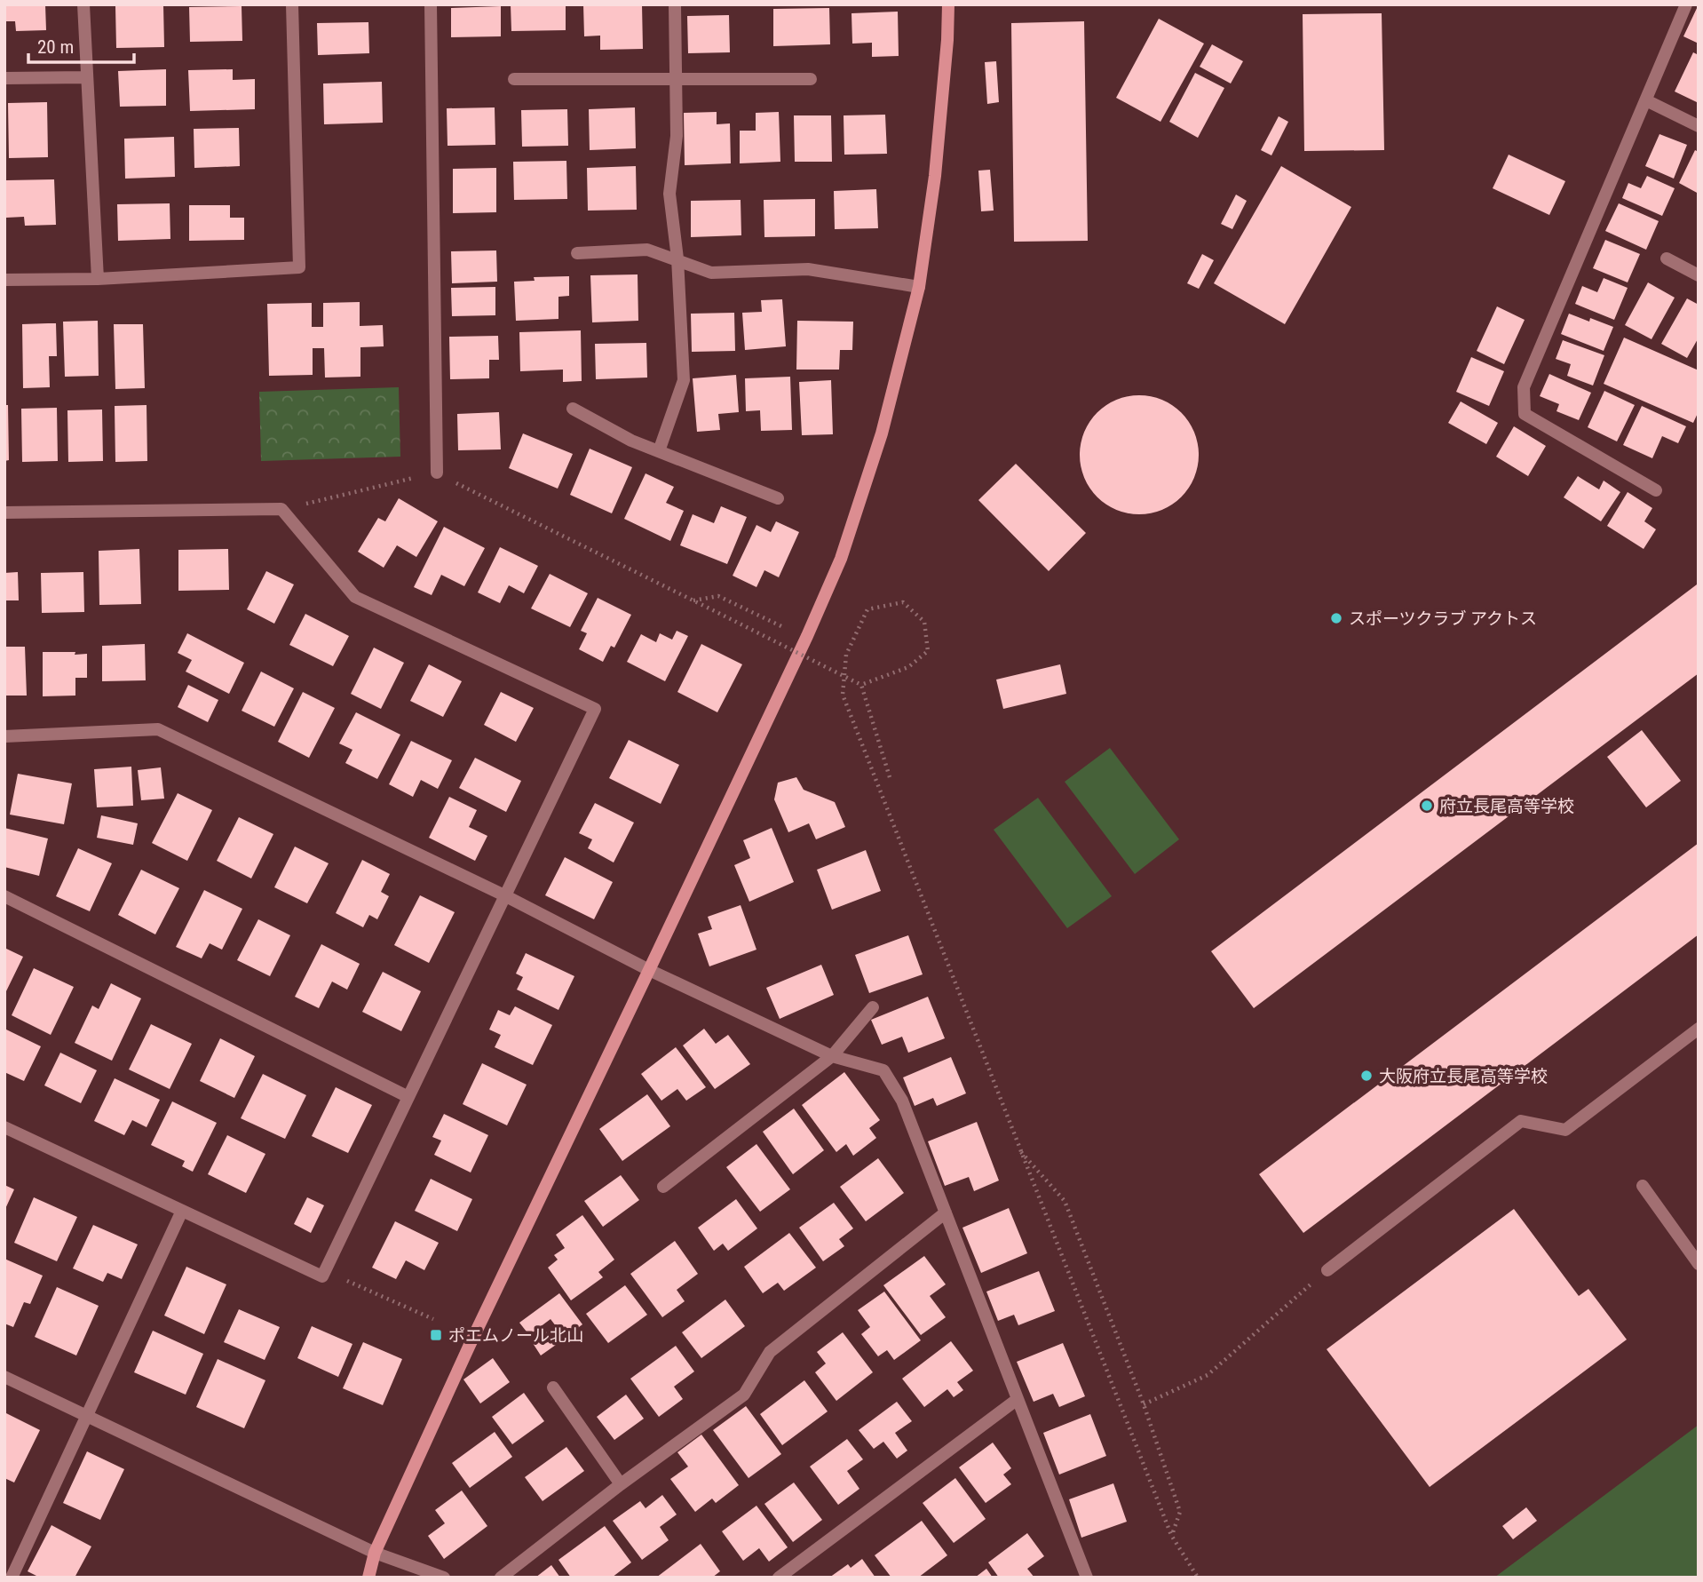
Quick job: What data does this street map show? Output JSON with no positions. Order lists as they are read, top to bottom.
{
  "places": {
    "other": ["スポーツクラブ アクトス", "府立長尾高等学校", "大阪府立長尾高等学校"],
    "transit": ["ポエムノール北山"]
  },
  "scale_bar": "20 m"
}
